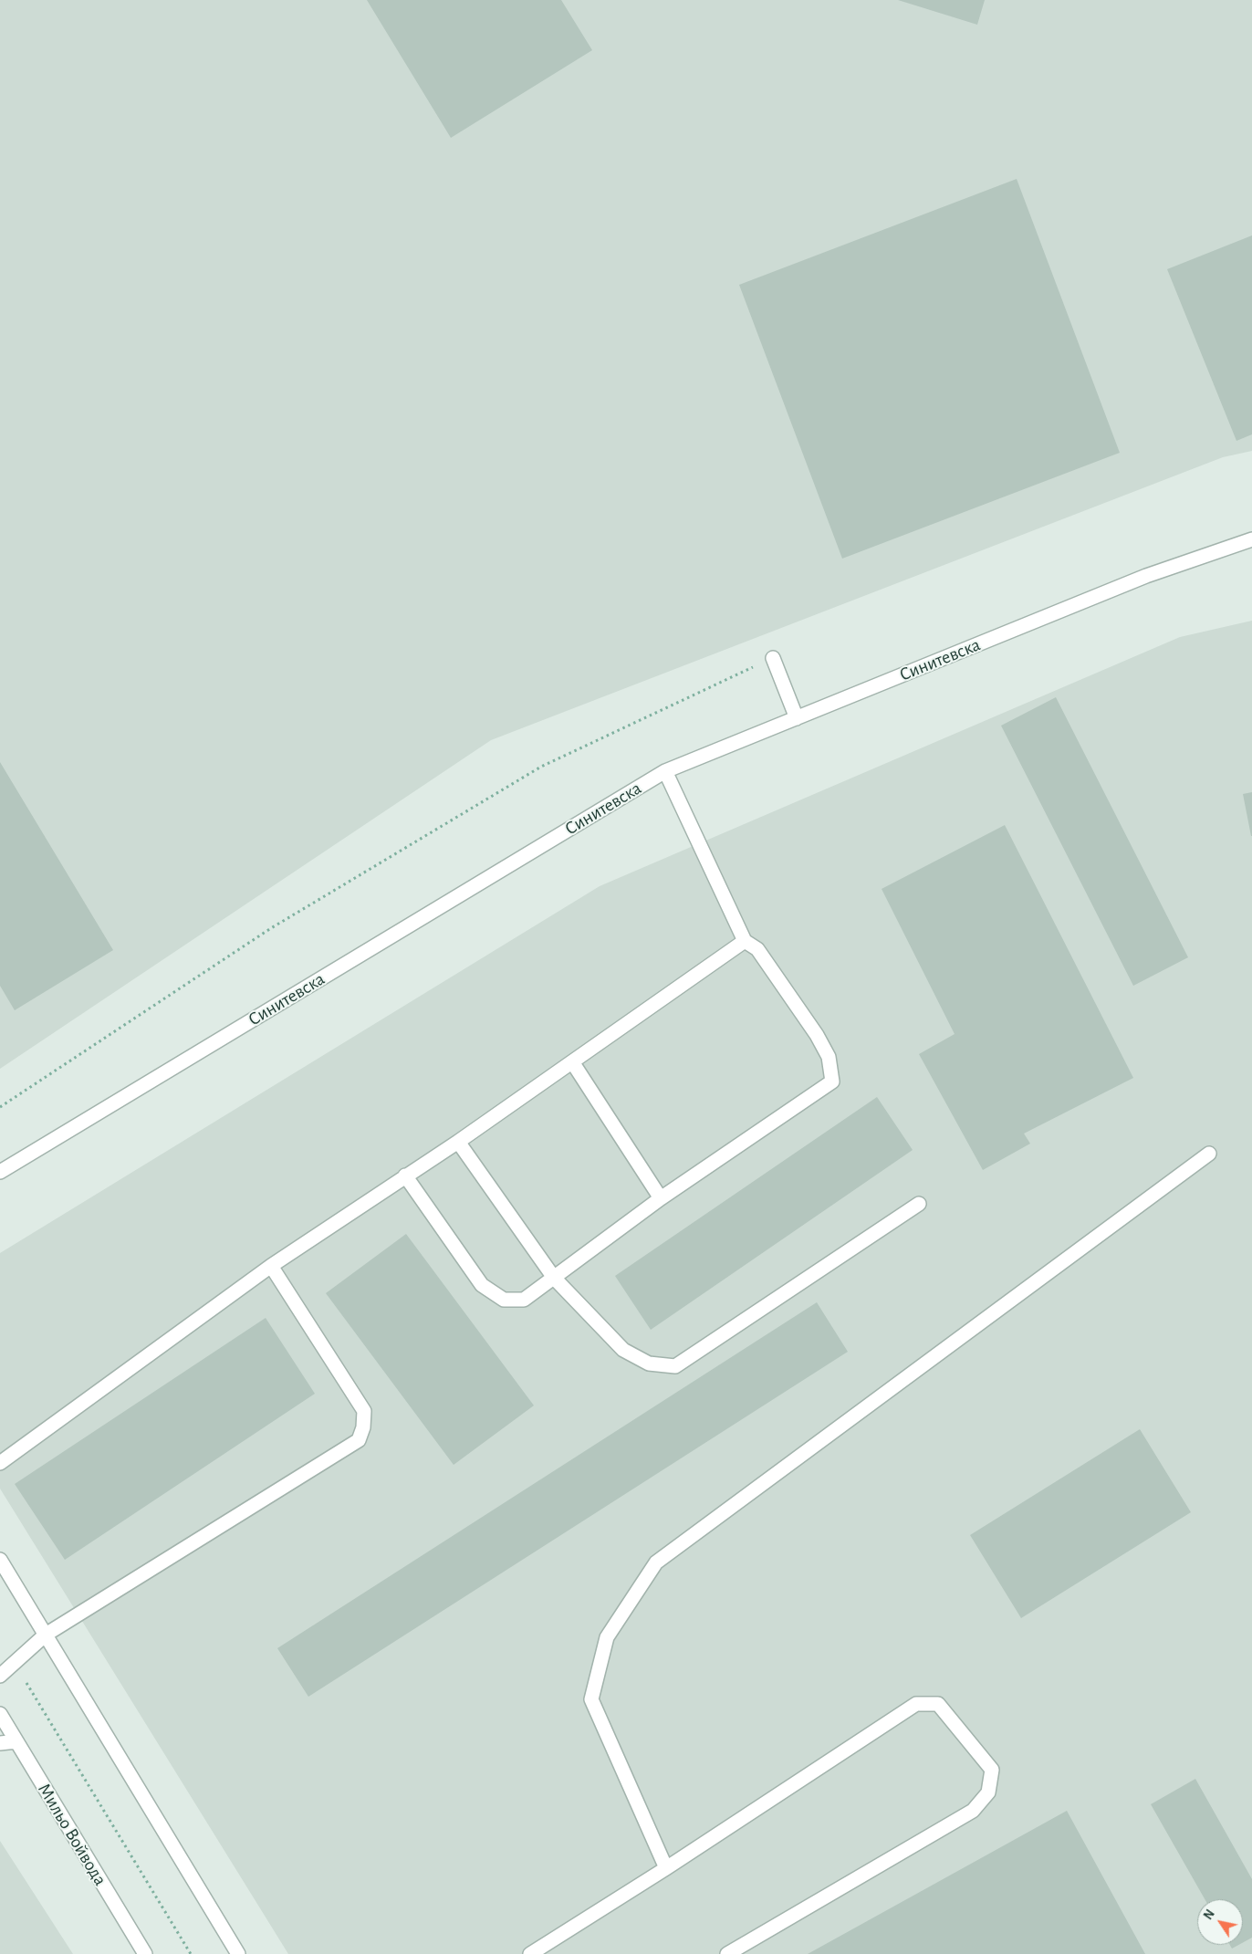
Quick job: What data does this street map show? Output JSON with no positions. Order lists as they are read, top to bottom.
{
  "streets": {
    "street": ["Синитевска", "Мильо Войвода"]
  },
  "north": "top left"
}
